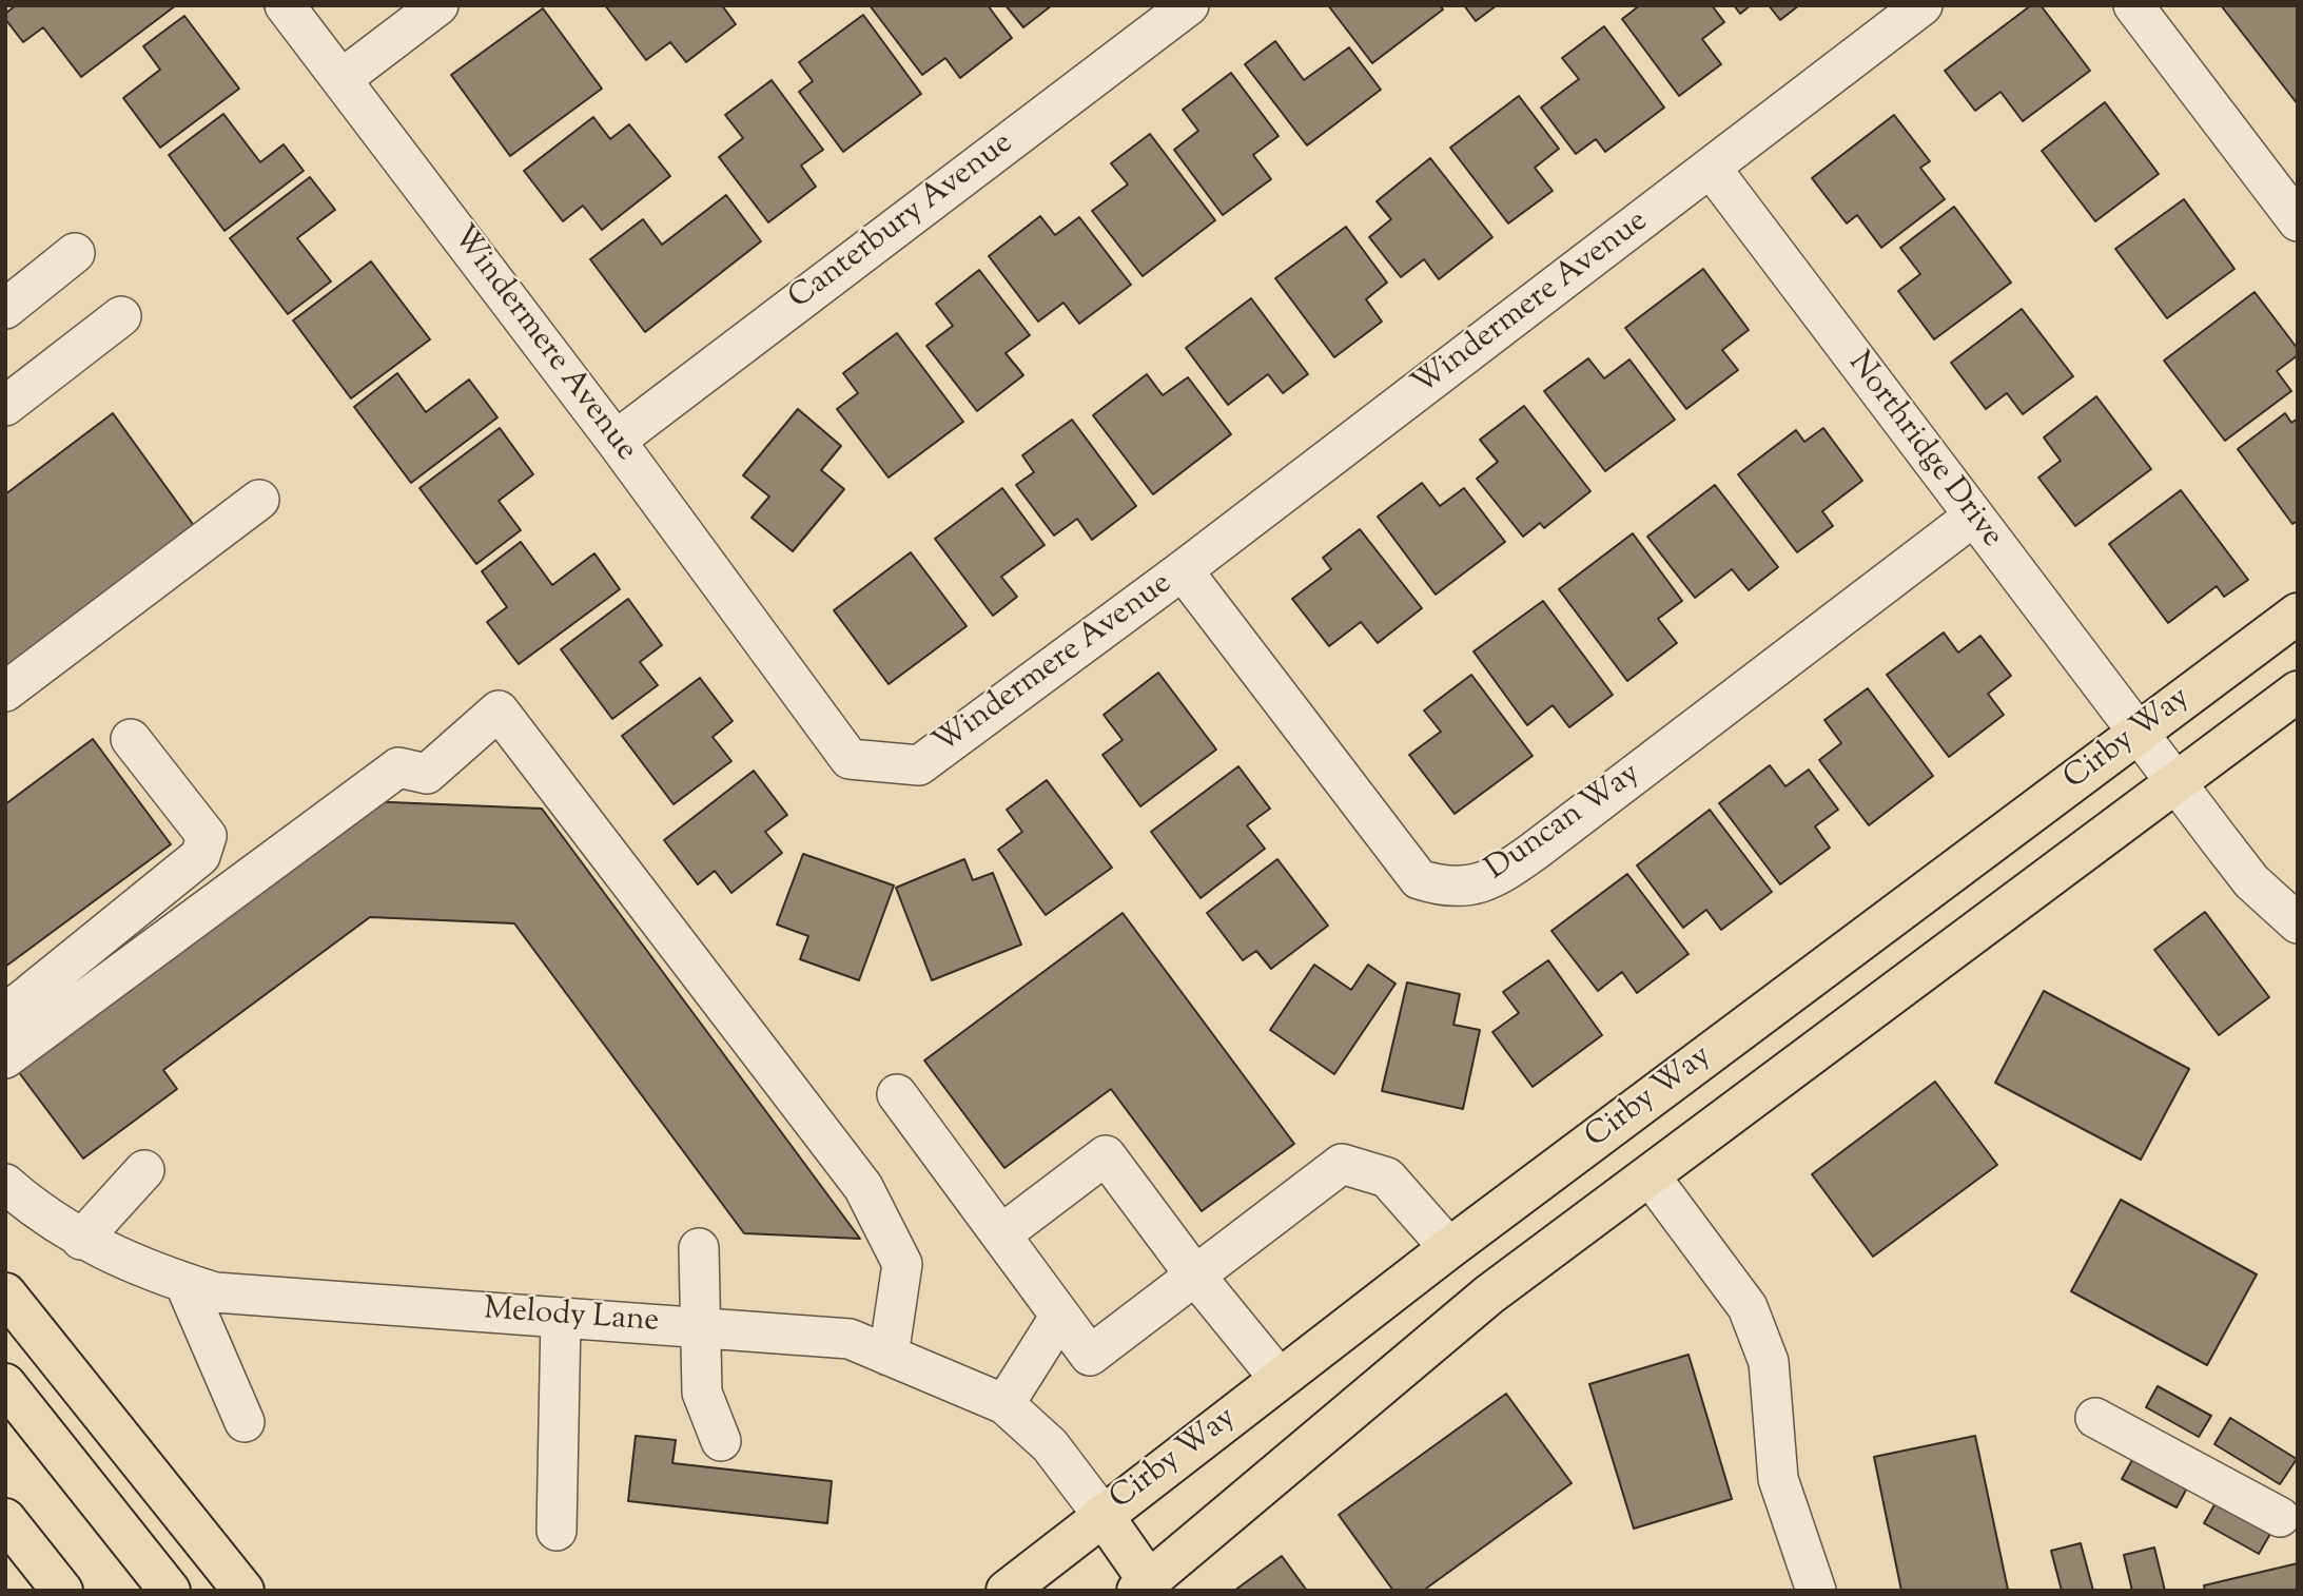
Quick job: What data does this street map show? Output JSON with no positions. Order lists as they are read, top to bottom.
{
  "streets": {
    "main road": ["Cirby Way"],
    "street": [
      "Canterbury Avenue",
      "Windermere Avenue",
      "Northridge Drive",
      "Duncan Way",
      "Melody Lane"
    ]
  },
  "crossings": [
    ["Canterbury Avenue", "Windermere Avenue"],
    ["Windermere Avenue", "Northridge Drive"],
    ["Windermere Avenue", "Duncan Way"],
    ["Northridge Drive", "Cirby Way"],
    ["Northridge Drive", "Duncan Way"],
    ["Cirby Way", "Melody Lane"]
  ]
}
